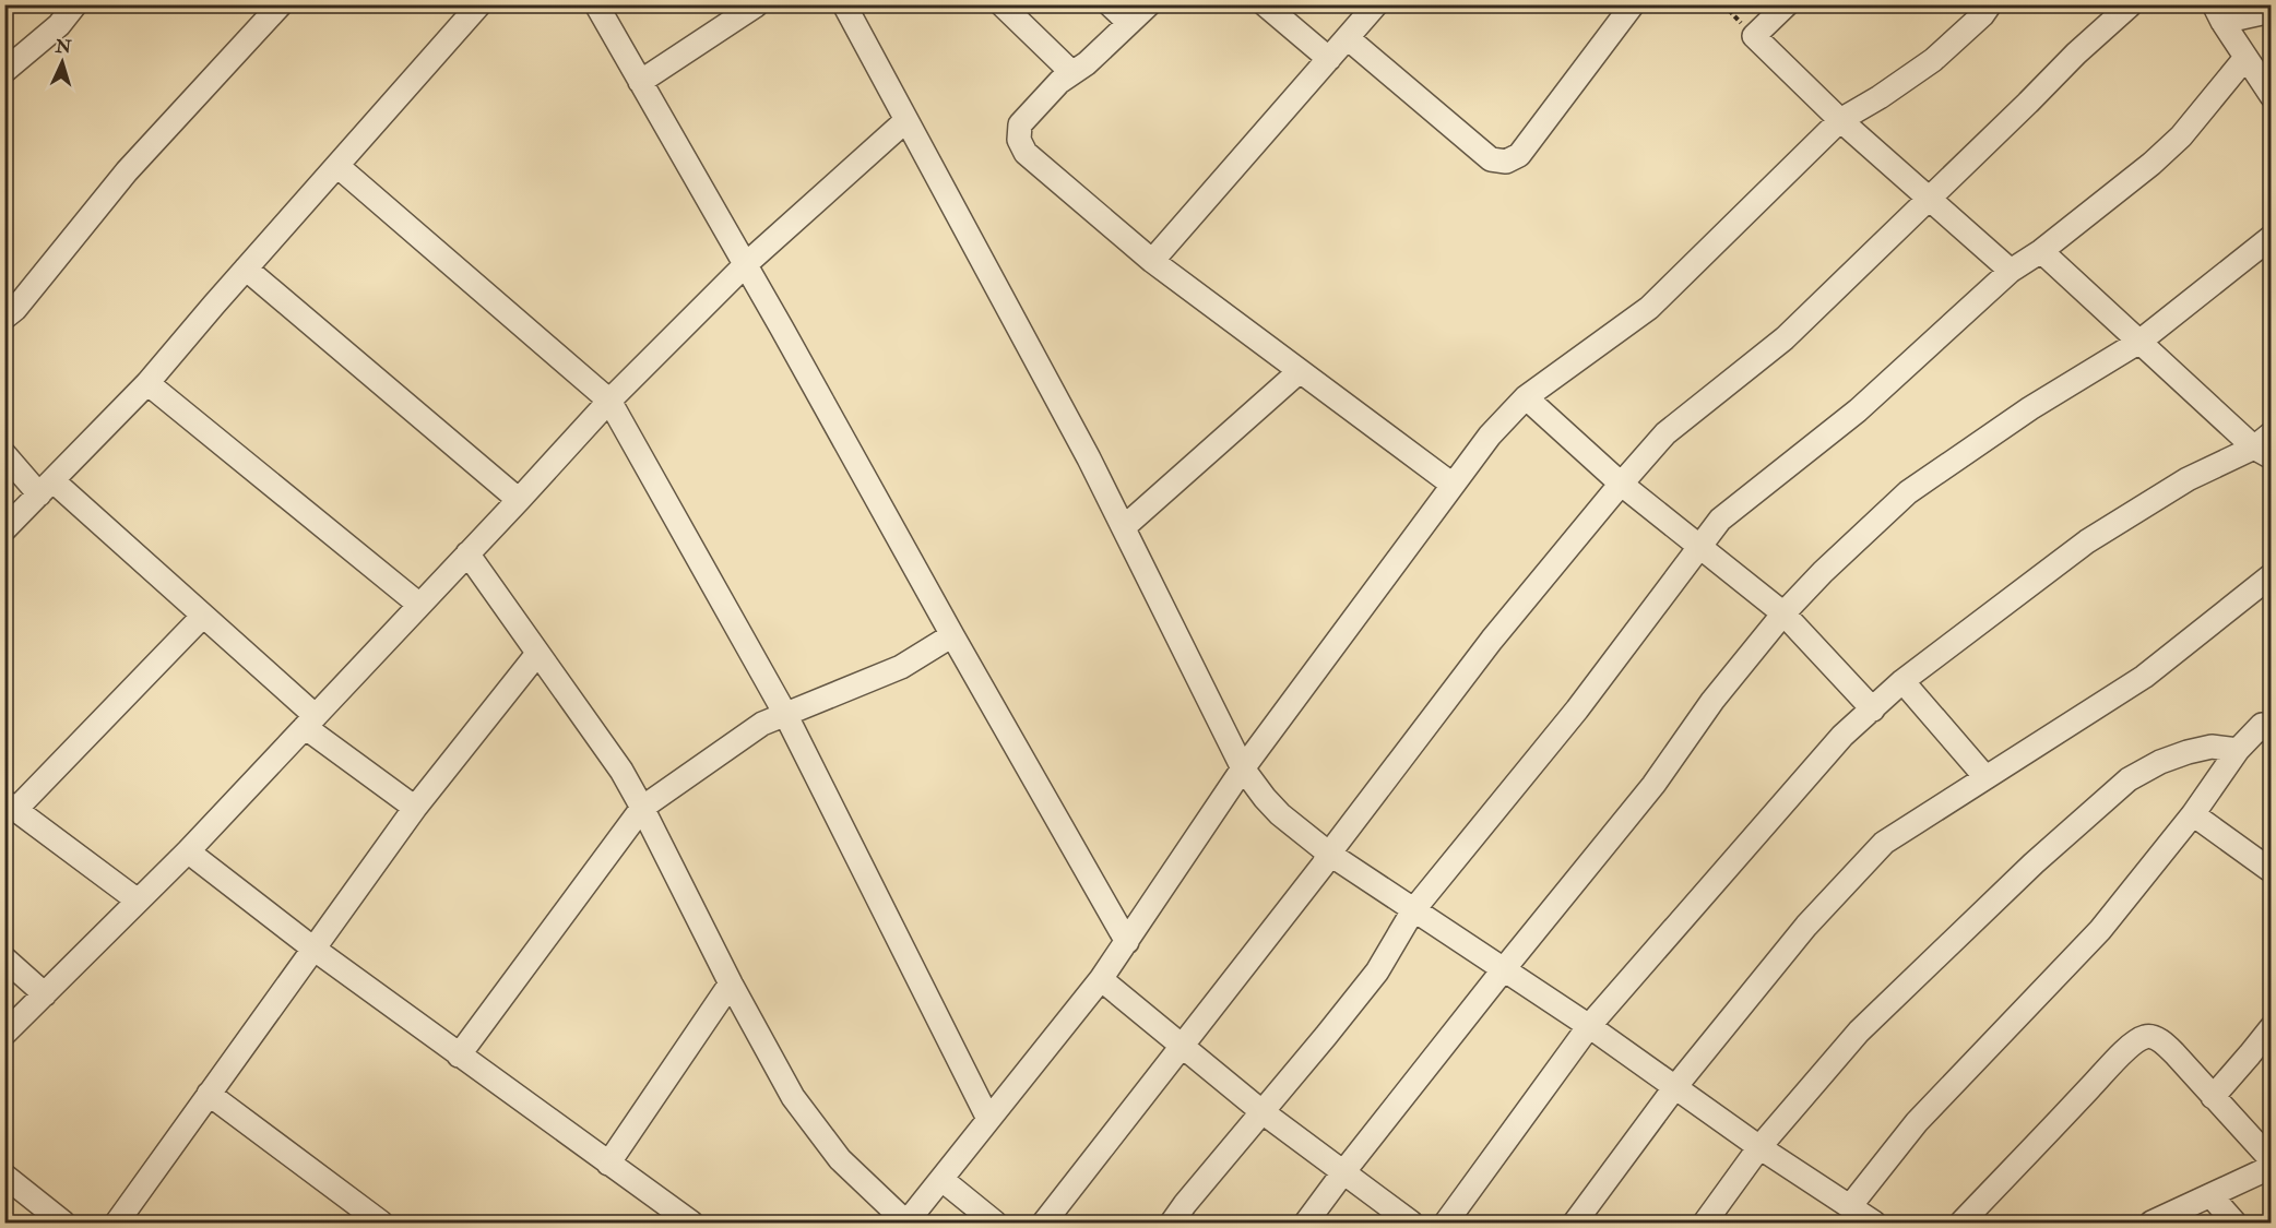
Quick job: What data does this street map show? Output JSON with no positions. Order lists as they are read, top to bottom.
{
  "north": "top"
}
